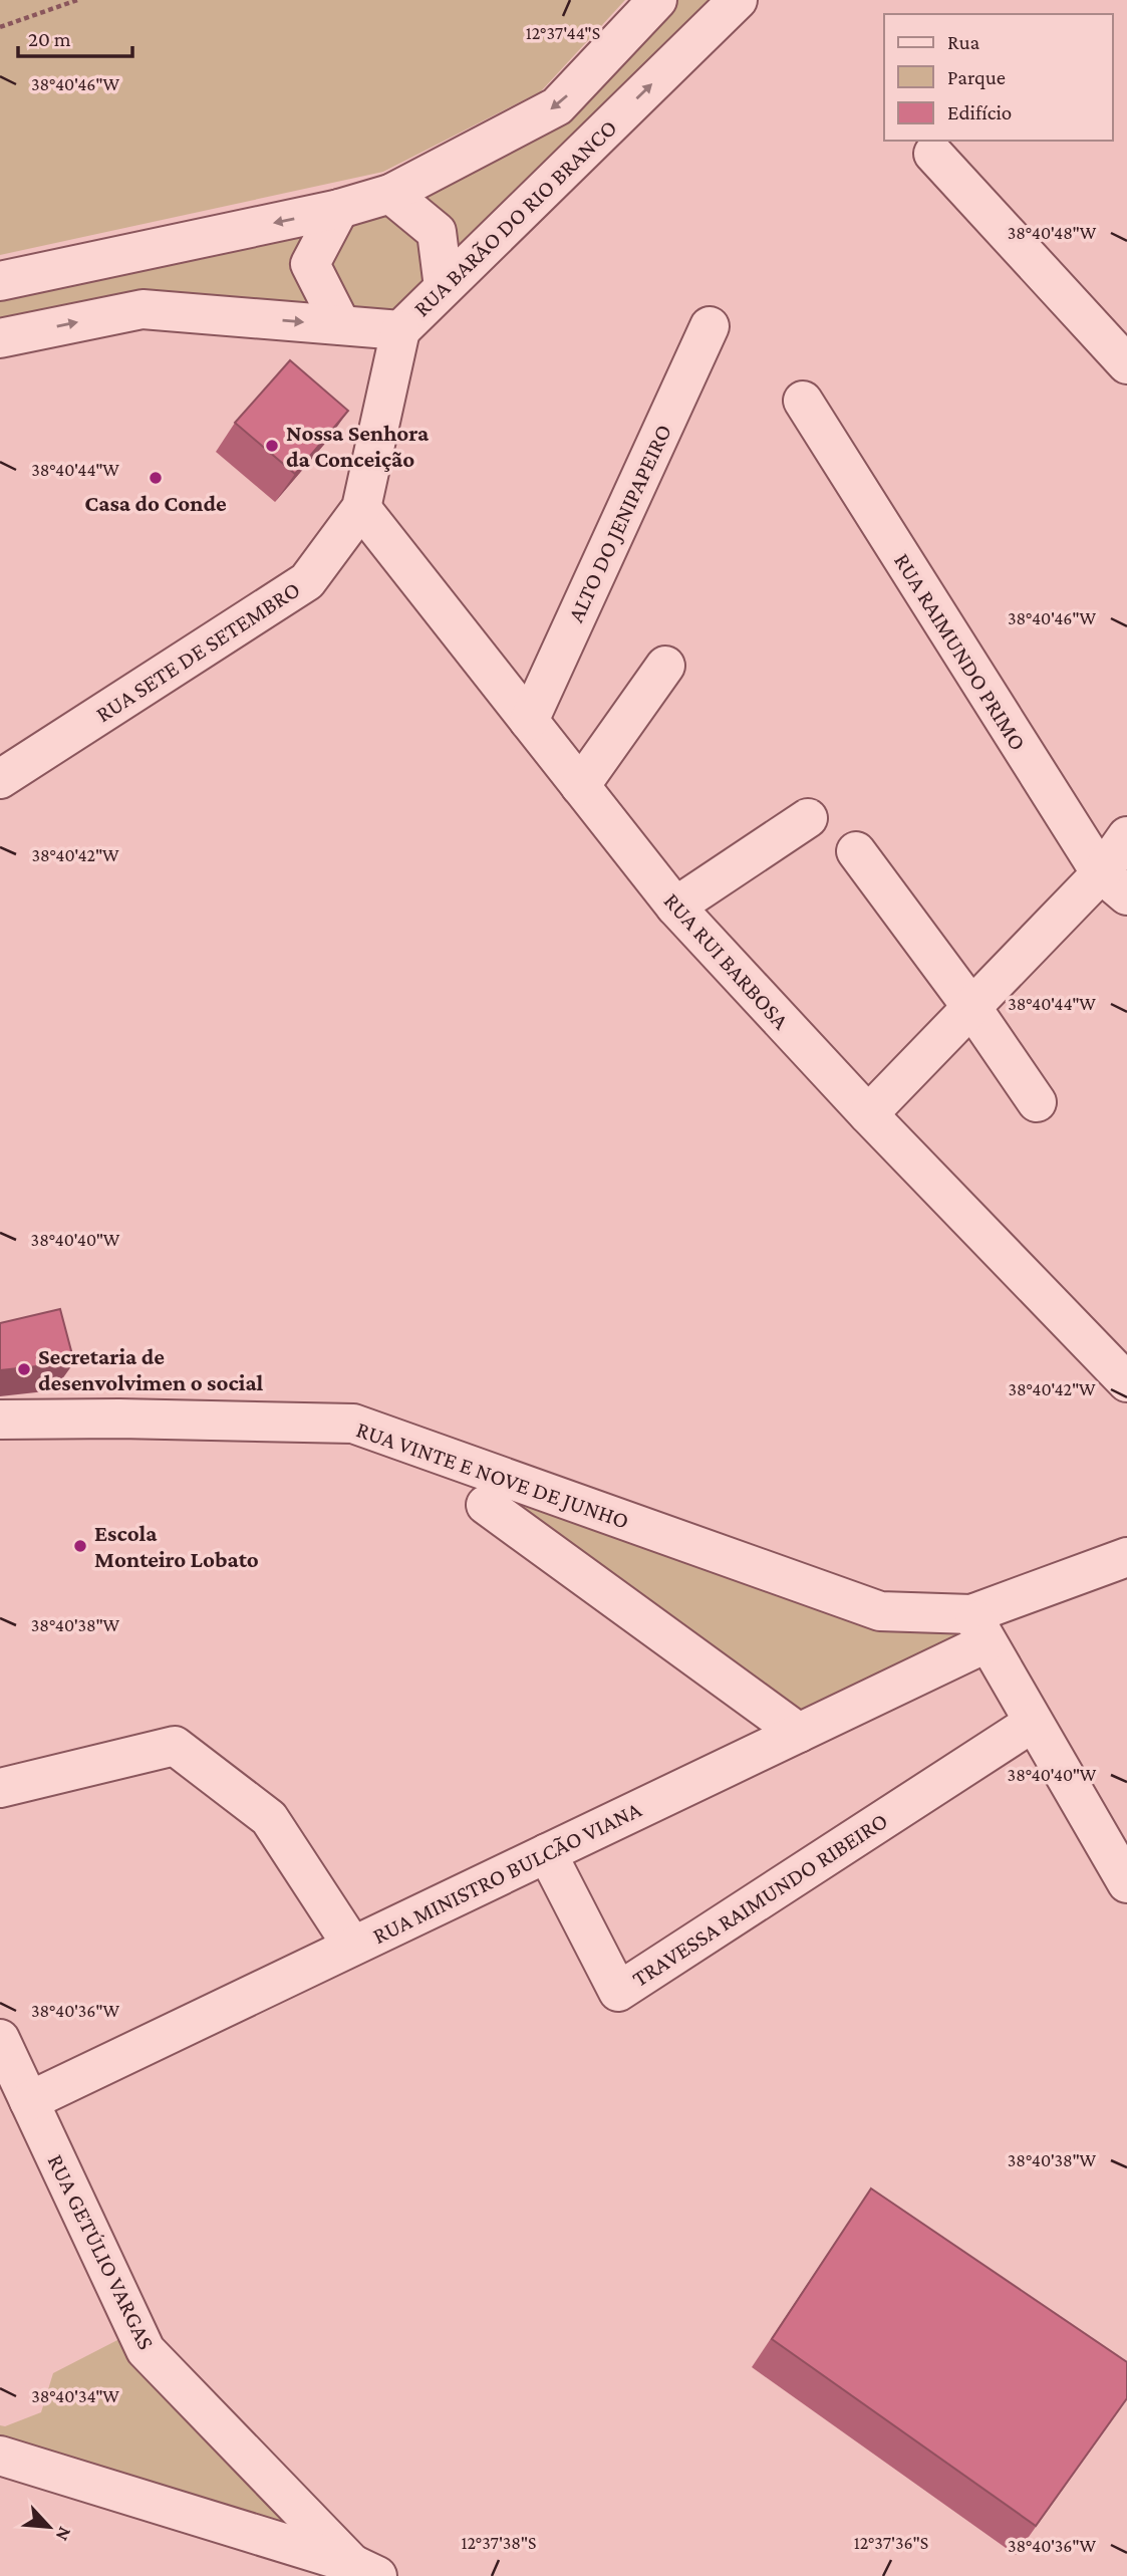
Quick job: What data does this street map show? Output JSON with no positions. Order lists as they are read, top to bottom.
{
  "streets": {
    "street": [
      "RUA BARÃO DO RIO BRANCO",
      "ALTO DO JENIPAPEIRO",
      "RUA SETE DE SETEMBRO",
      "RUA RAIMUNDO PRIMO",
      "RUA RUI BARBOSA",
      "RUA VINTE E NOVE DE JUNHO",
      "RUA MINISTRO BULCÃO VIANA",
      "TRAVESSA RAIMUNDO RIBEIRO",
      "RUA GETÚLIO VARGAS"
    ]
  },
  "crossings": [
    ["RUA BARÃO DO RIO BRANCO", "RUA SETE DE SETEMBRO"],
    ["ALTO DO JENIPAPEIRO", "RUA RUI BARBOSA"],
    ["RUA SETE DE SETEMBRO", "RUA RUI BARBOSA"],
    ["RUA VINTE E NOVE DE JUNHO", "RUA MINISTRO BULCÃO VIANA"],
    ["RUA MINISTRO BULCÃO VIANA", "TRAVESSA RAIMUNDO RIBEIRO"],
    ["RUA MINISTRO BULCÃO VIANA", "RUA GETÚLIO VARGAS"]
  ],
  "places": [
    "Nossa Senhora da Conceição",
    "Casa do Conde",
    "Secretaria de desenvolvimen o social",
    "Escola Monteiro Lobato"
  ],
  "legend": ["Rua", "Parque", "Edifício"],
  "scale_bar": "20 m",
  "north": "bottom right",
  "coordinates": [
    "12°37'44\"S",
    "38°40'46\"W",
    "38°40'48\"W",
    "38°40'44\"W",
    "38°40'42\"W",
    "38°40'40\"W",
    "38°40'38\"W",
    "38°40'36\"W",
    "38°40'34\"W",
    "12°37'38\"S",
    "12°37'36\"S"
  ]
}
